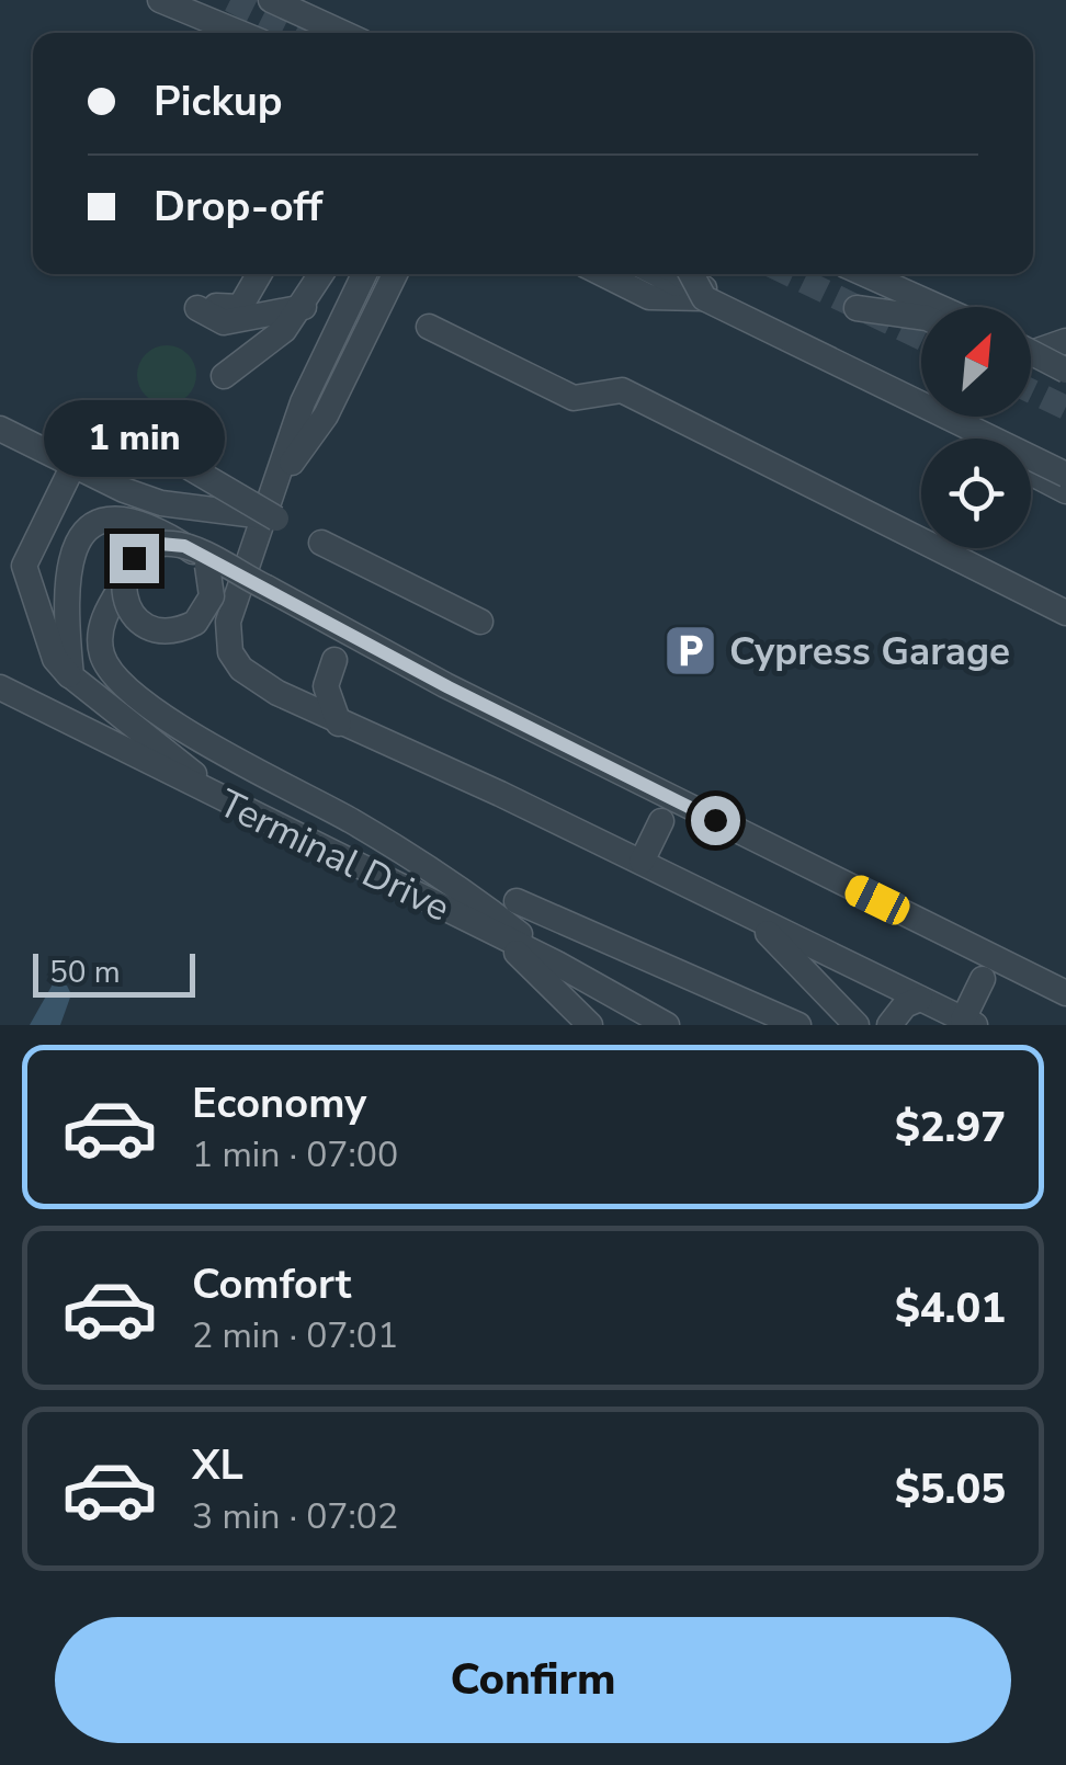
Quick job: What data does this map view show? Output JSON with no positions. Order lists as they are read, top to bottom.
{
  "streets": {
    "street": ["Terminal Drive"]
  },
  "places": {
    "parking": ["Cypress Garage"]
  },
  "scale_bar": "50 m",
  "north": "top right",
  "page": {
    "banner": ["Pickup", "Drop-off"],
    "bubble": "1 min",
    "scale": "50 m",
    "list": [
      {
        "name": "Economy",
        "note": "1 min · 07:00",
        "value": "$2.97"
      },
      {
        "name": "Comfort",
        "note": "2 min · 07:01",
        "value": "$4.01"
      },
      {
        "name": "XL",
        "note": "3 min · 07:02",
        "value": "$5.05"
      }
    ],
    "buttons": "Confirm"
  }
}
